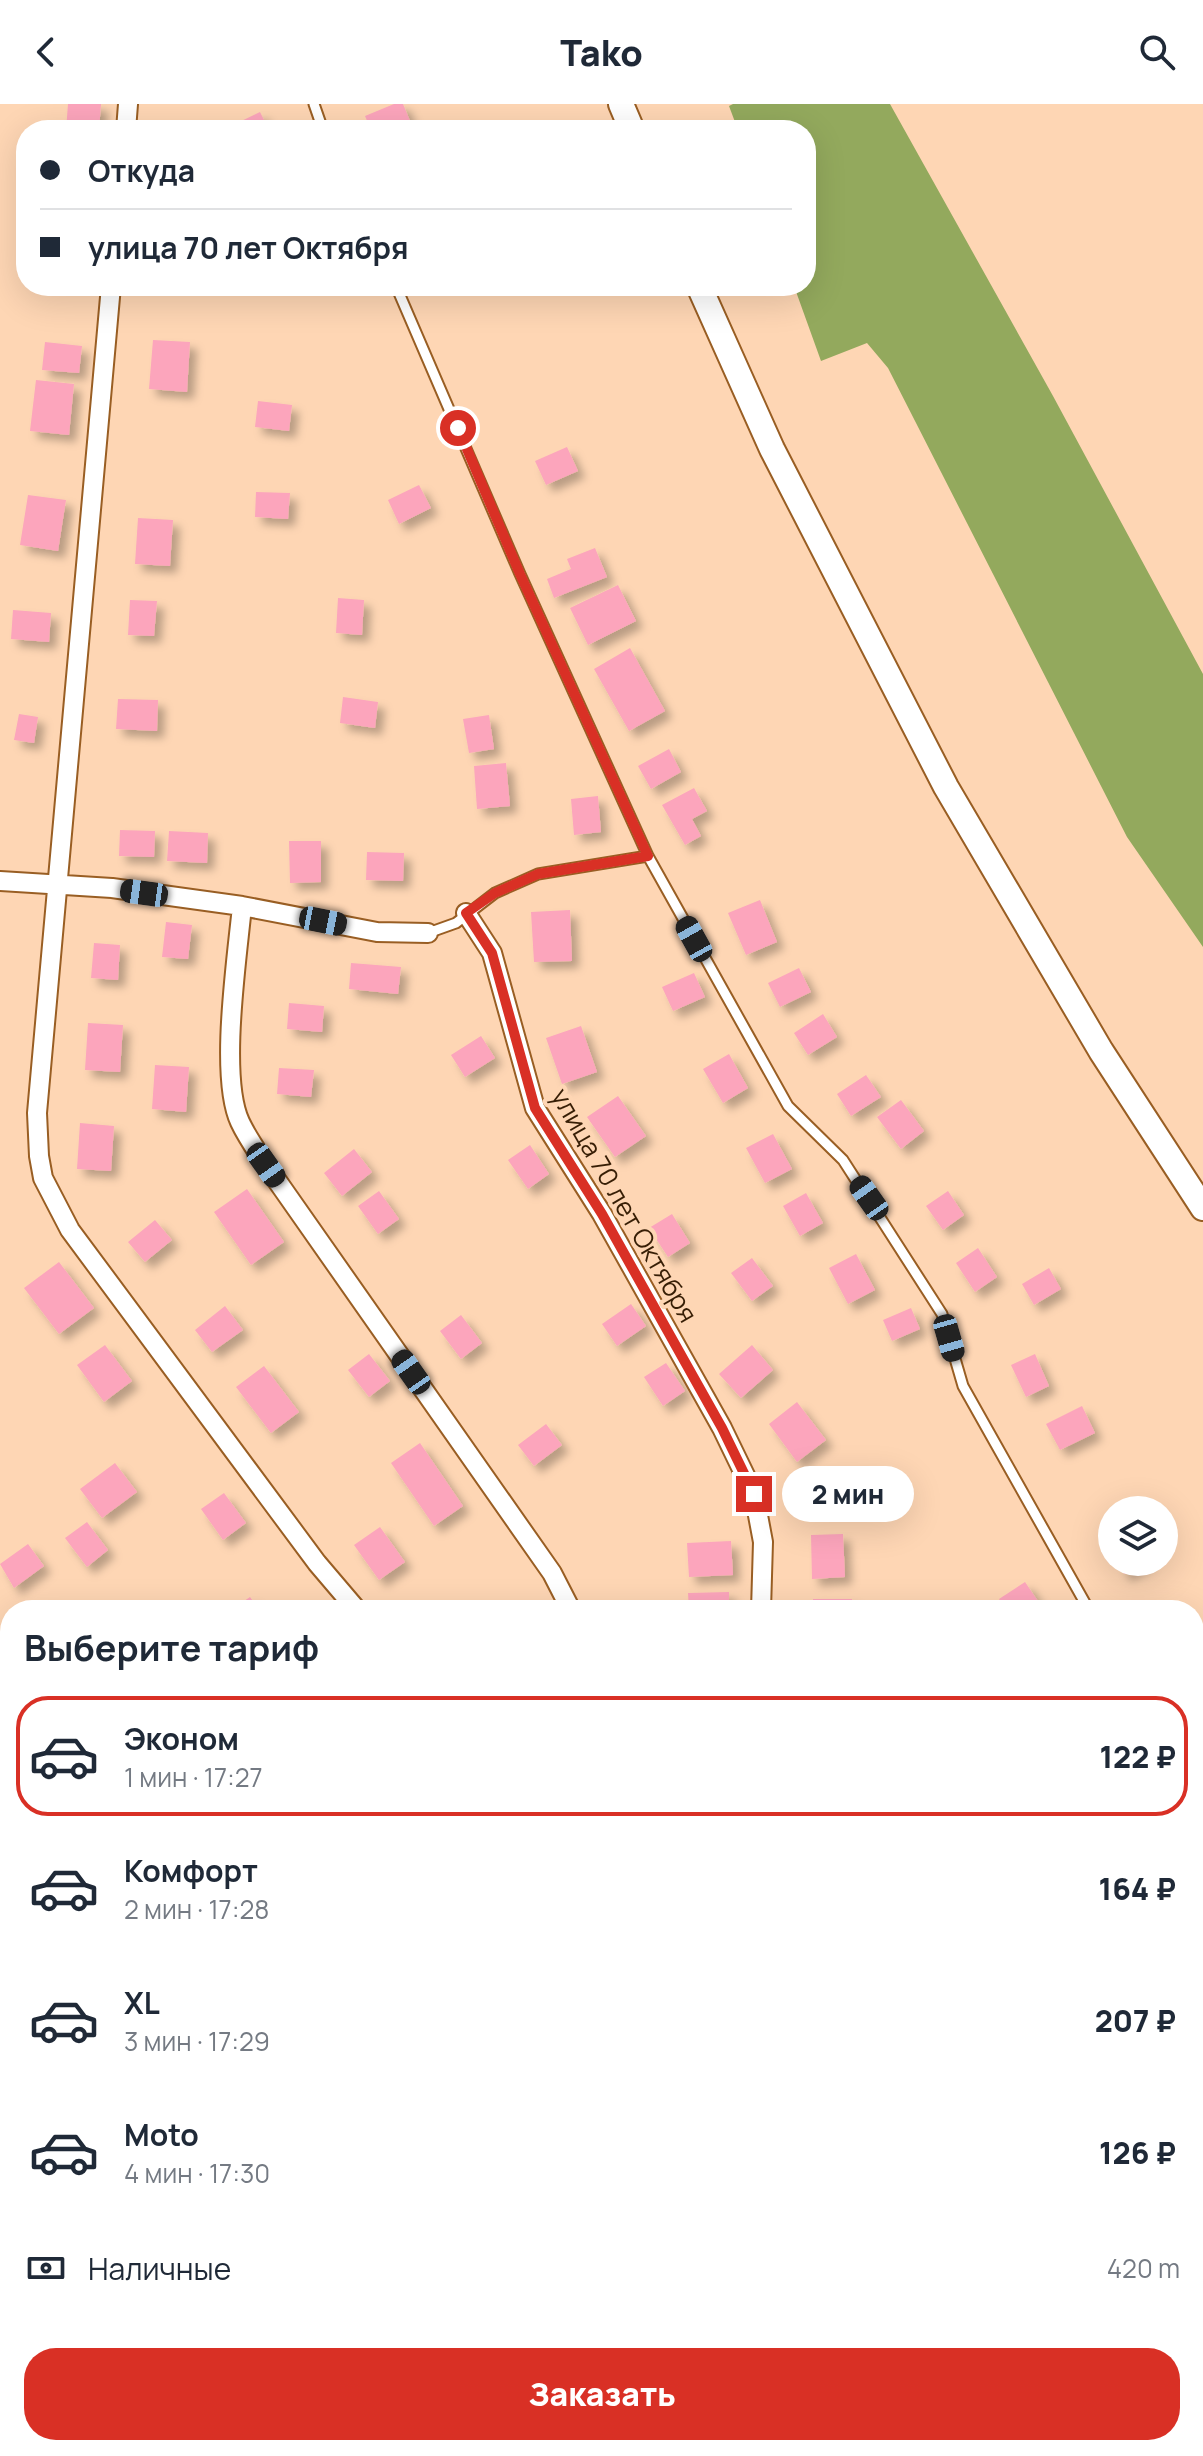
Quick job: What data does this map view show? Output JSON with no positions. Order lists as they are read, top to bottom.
{
  "streets": {
    "street": ["улица 70 лет Октября"]
  },
  "page": {
    "header": "Tako",
    "banner": ["Откуда", "улица 70 лет Октября"],
    "bubble": "2 мин",
    "heading": "Выберите тариф",
    "list": [
      {
        "name": "Эконом",
        "note": "1 мин · 17:27",
        "value": "122 ₽"
      },
      {
        "name": "Комфорт",
        "note": "2 мин · 17:28",
        "value": "164 ₽"
      },
      {
        "name": "XL",
        "note": "3 мин · 17:29",
        "value": "207 ₽"
      },
      {
        "name": "Moto",
        "note": "4 мин · 17:30",
        "value": "126 ₽"
      }
    ],
    "pay": ["Наличные", "420 m"],
    "buttons": "Заказать"
  }
}
